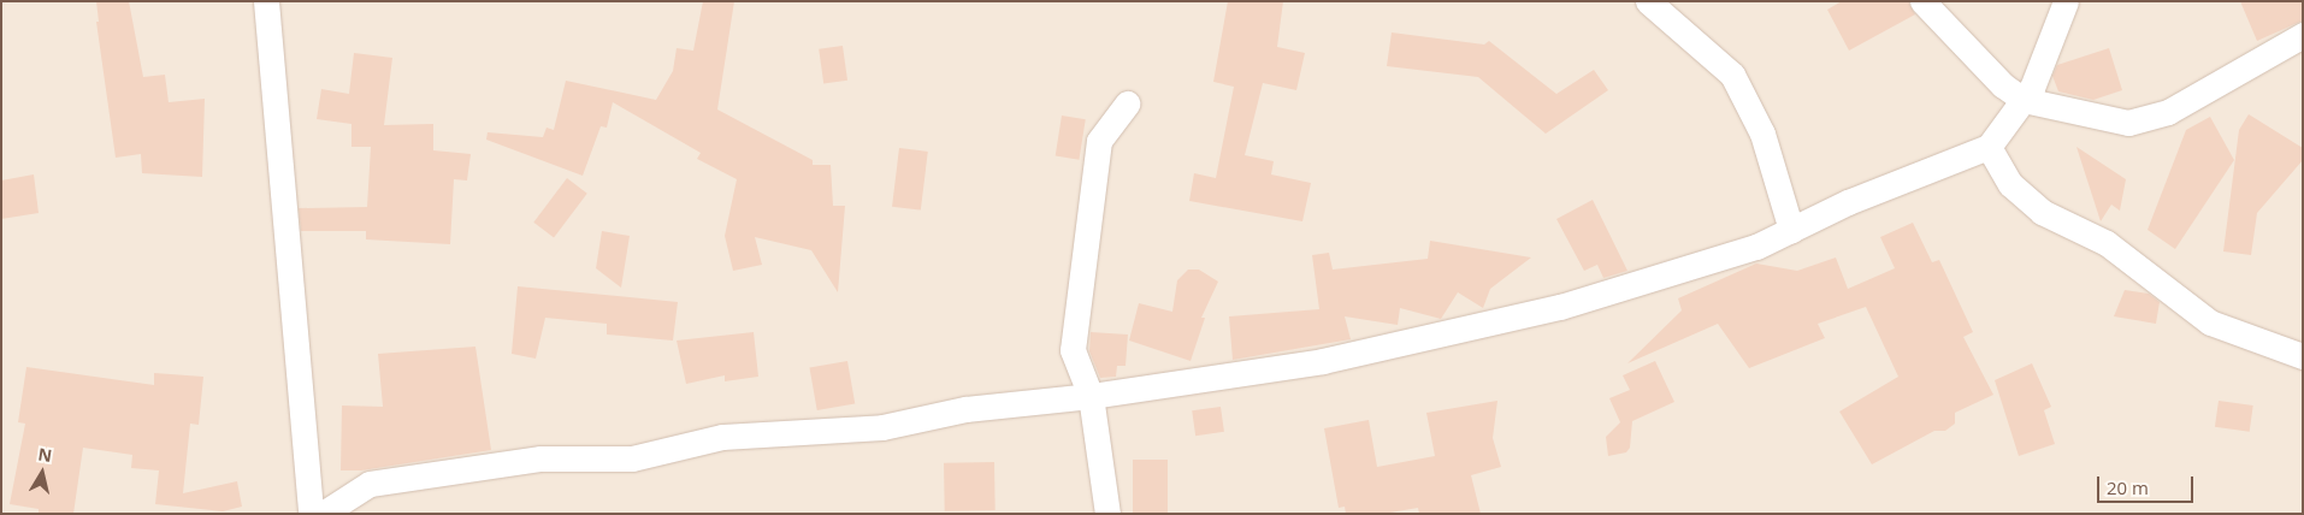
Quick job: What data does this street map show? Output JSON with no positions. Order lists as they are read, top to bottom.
{
  "scale_bar": "20 m",
  "north": "top"
}
